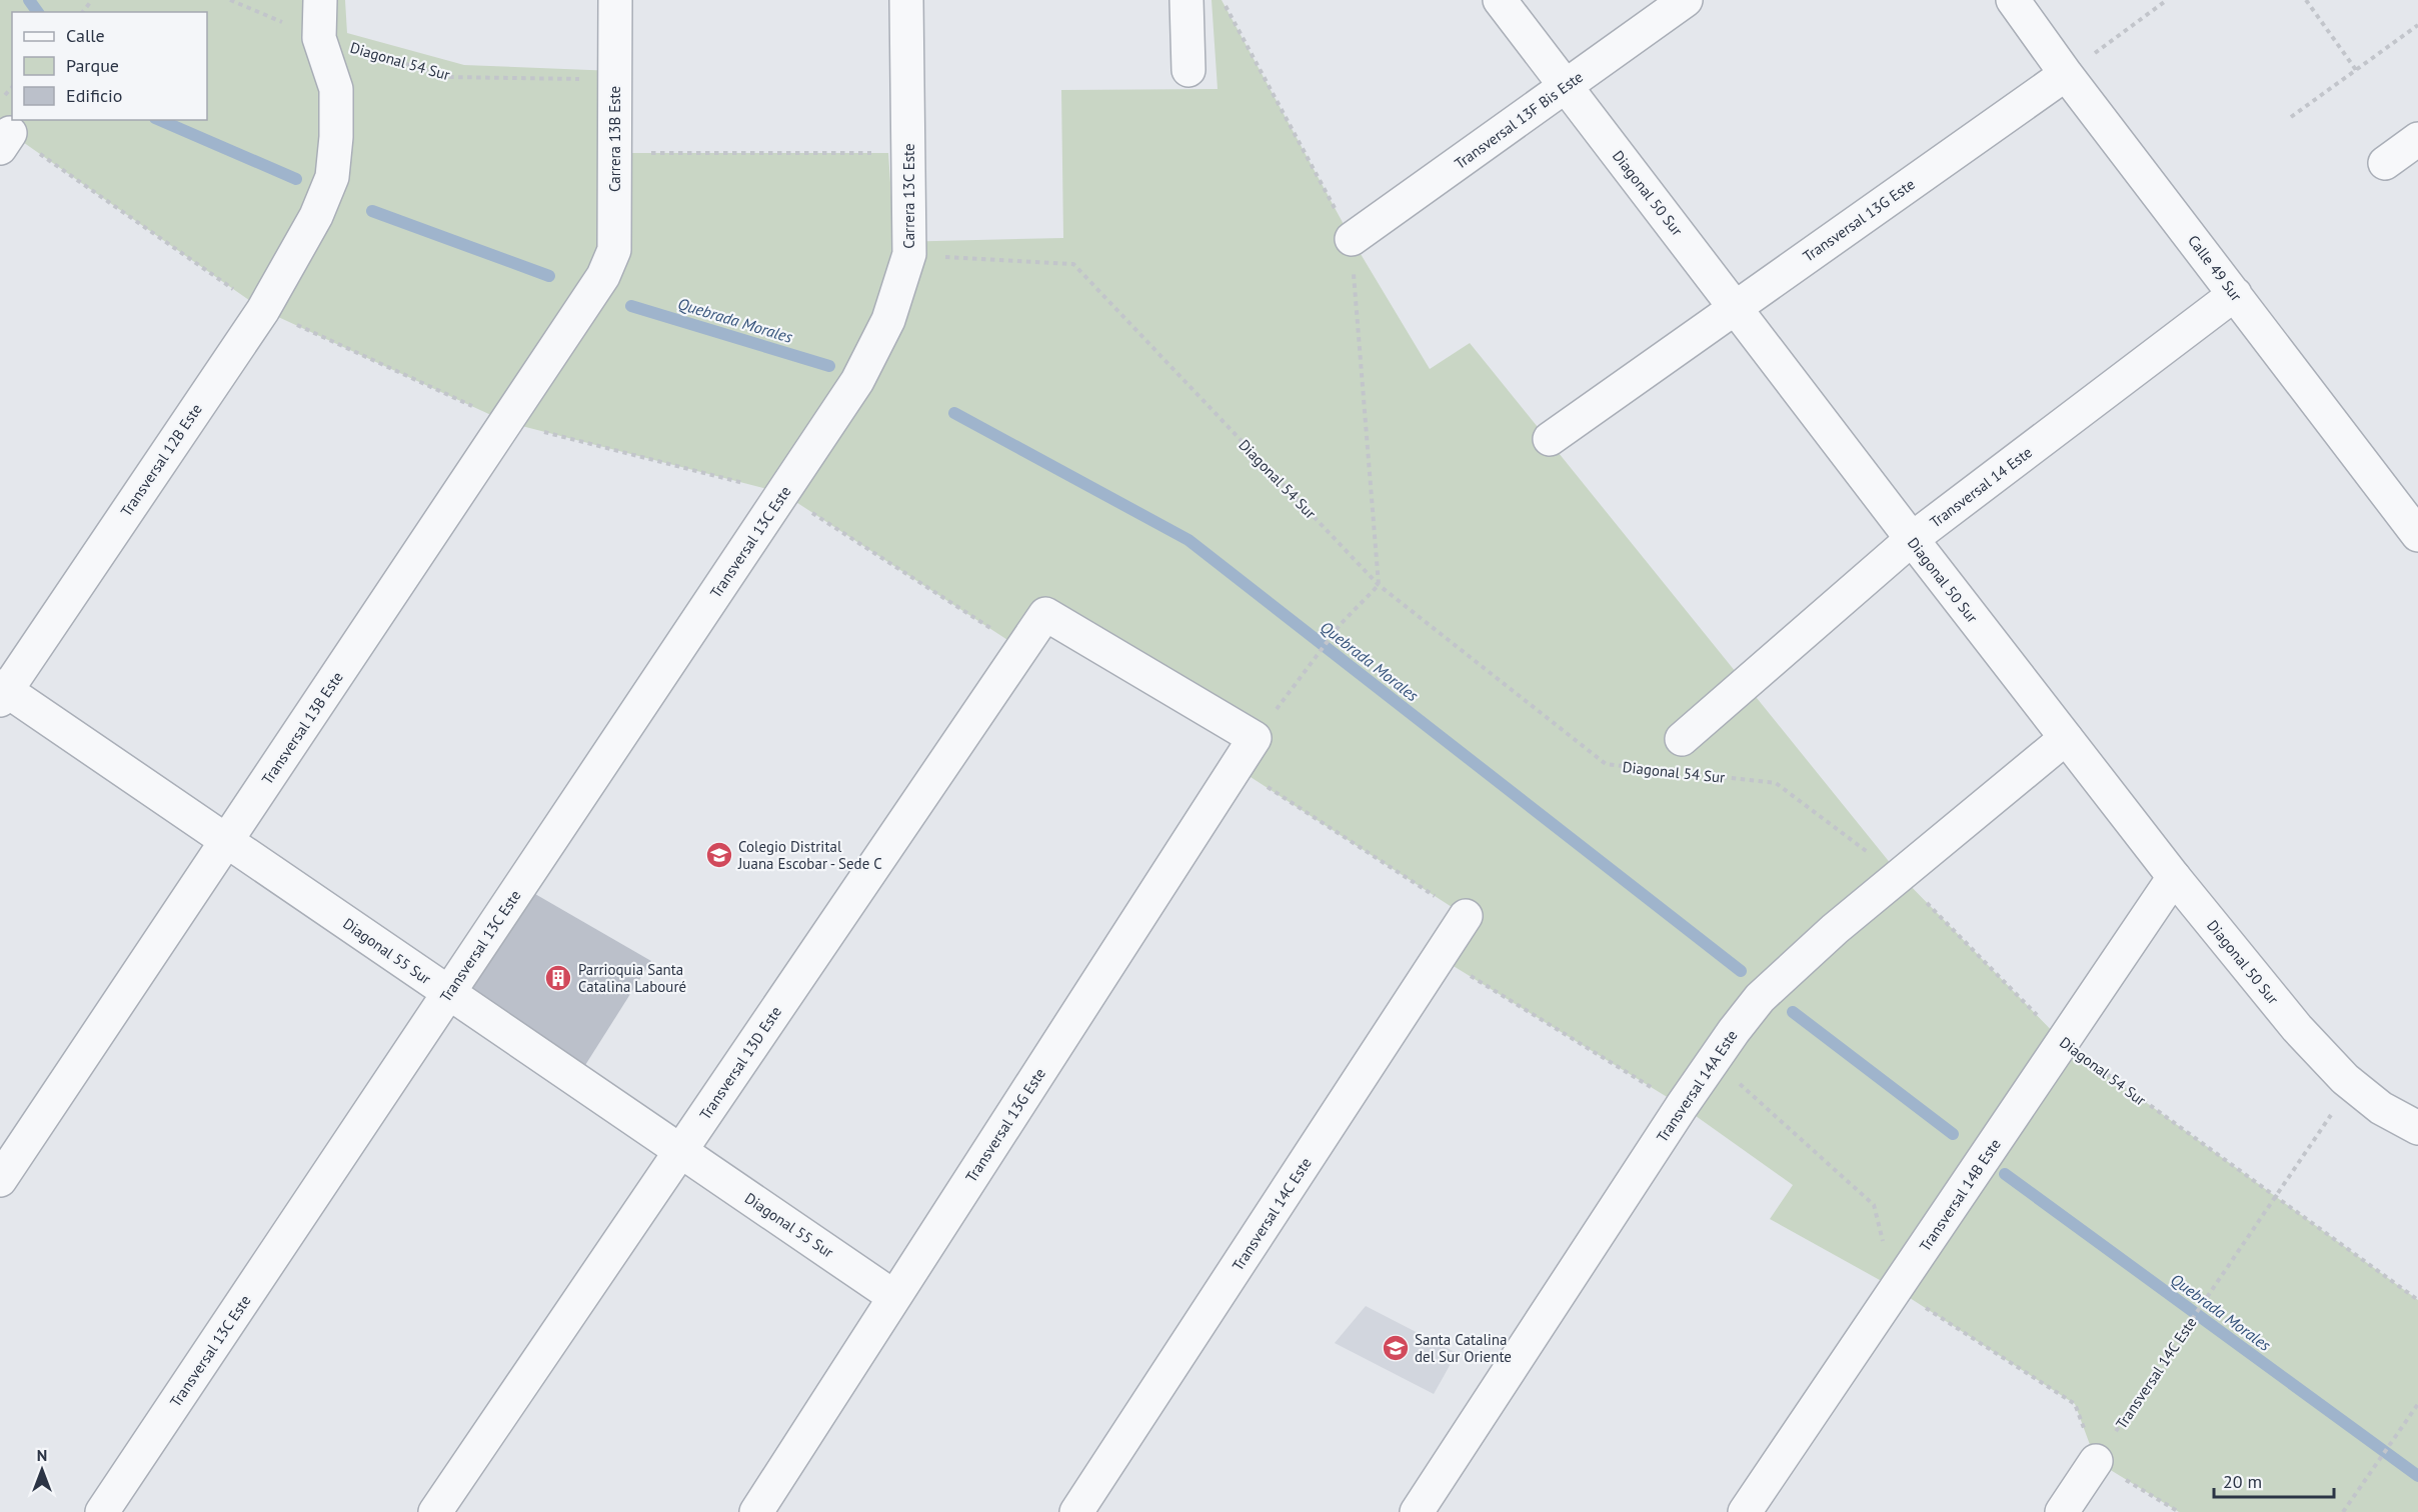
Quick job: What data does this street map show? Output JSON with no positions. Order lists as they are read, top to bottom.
{
  "streets": {
    "street": [
      "Transversal 13F Bis Este",
      "Carrera 13B Este",
      "Diagonal 50 Sur",
      "Carrera 13C Este",
      "Transversal 13G Este",
      "Calle 49 Sur",
      "Transversal 12B Este",
      "Transversal 14 Este",
      "Transversal 13C Este",
      "Transversal 13B Este",
      "Diagonal 55 Sur",
      "Transversal 13D Este",
      "Transversal 14A Este",
      "Transversal 14B Este",
      "Transversal 14C Este"
    ],
    "path": ["Diagonal 54 Sur"]
  },
  "crossings": [
    ["Diagonal 54 Sur", "Carrera 13B Este"],
    ["Diagonal 54 Sur", "Carrera 13C Este"],
    ["Diagonal 54 Sur", "Transversal 12B Este"],
    ["Diagonal 54 Sur", "Transversal 14A Este"],
    ["Diagonal 54 Sur", "Transversal 14B Este"],
    ["Diagonal 54 Sur", "Transversal 14C Este"],
    ["Transversal 13F Bis Este", "Diagonal 50 Sur"],
    ["Carrera 13B Este", "Transversal 13B Este"],
    ["Diagonal 50 Sur", "Transversal 13G Este"],
    ["Diagonal 50 Sur", "Transversal 14 Este"],
    ["Diagonal 50 Sur", "Transversal 14A Este"],
    ["Diagonal 50 Sur", "Transversal 14B Este"],
    ["Diagonal 50 Sur", "Transversal 14C Este"],
    ["Carrera 13C Este", "Transversal 13C Este"],
    ["Transversal 13G Este", "Calle 49 Sur"],
    ["Transversal 13G Este", "Diagonal 55 Sur"],
    ["Transversal 13G Este", "Transversal 13D Este"],
    ["Calle 49 Sur", "Transversal 14 Este"],
    ["Transversal 12B Este", "Diagonal 55 Sur"],
    ["Transversal 13C Este", "Diagonal 55 Sur"],
    ["Transversal 13B Este", "Diagonal 55 Sur"],
    ["Diagonal 55 Sur", "Transversal 13D Este"]
  ],
  "water": ["Quebrada Morales"],
  "places": {
    "school or university": ["Colegio Distrital Juana Escobar - Sede C", "Santa Catalina del Sur Oriente"],
    "building": ["Parrioquia Santa Catalina Labouré"]
  },
  "legend": ["Calle", "Parque", "Edificio"],
  "scale_bar": "20 m",
  "north": "top"
}
